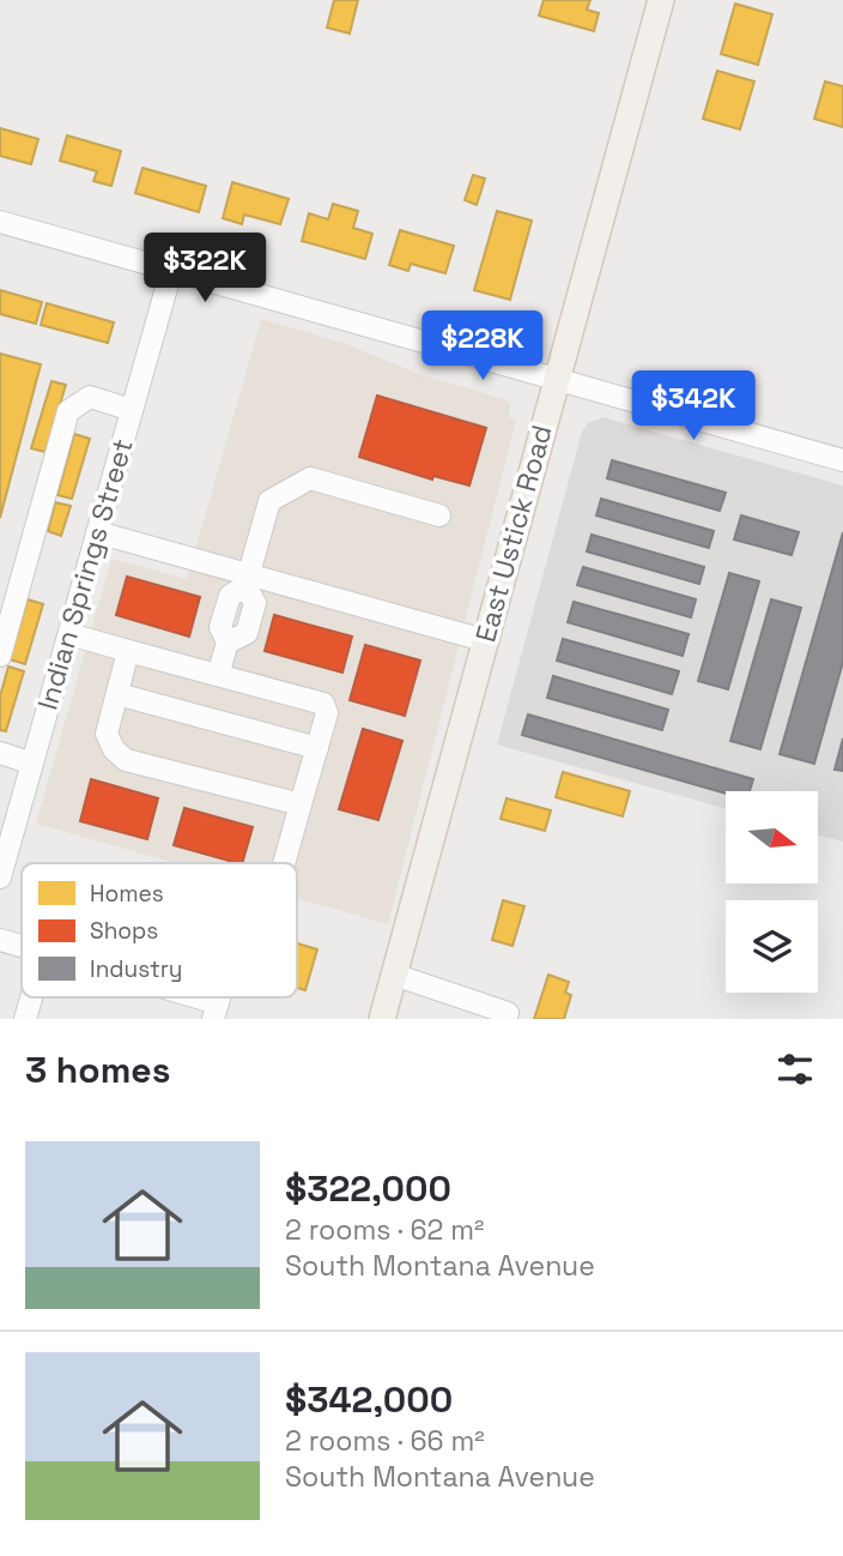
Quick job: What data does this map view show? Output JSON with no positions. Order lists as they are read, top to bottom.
{
  "streets": {
    "main road": ["East Ustick Road"],
    "street": ["Indian Springs Street"]
  },
  "legend": ["Homes", "Shops", "Industry"],
  "north": "right",
  "page": {
    "price": ["$322K", "$228K", "$342K"],
    "heading": "3 homes",
    "list": [
      {
        "name": "$322,000",
        "note": "2 rooms · 62 m² · South Montana Avenue"
      },
      {
        "name": "$342,000",
        "note": "2 rooms · 66 m² · South Montana Avenue"
      }
    ]
  }
}
